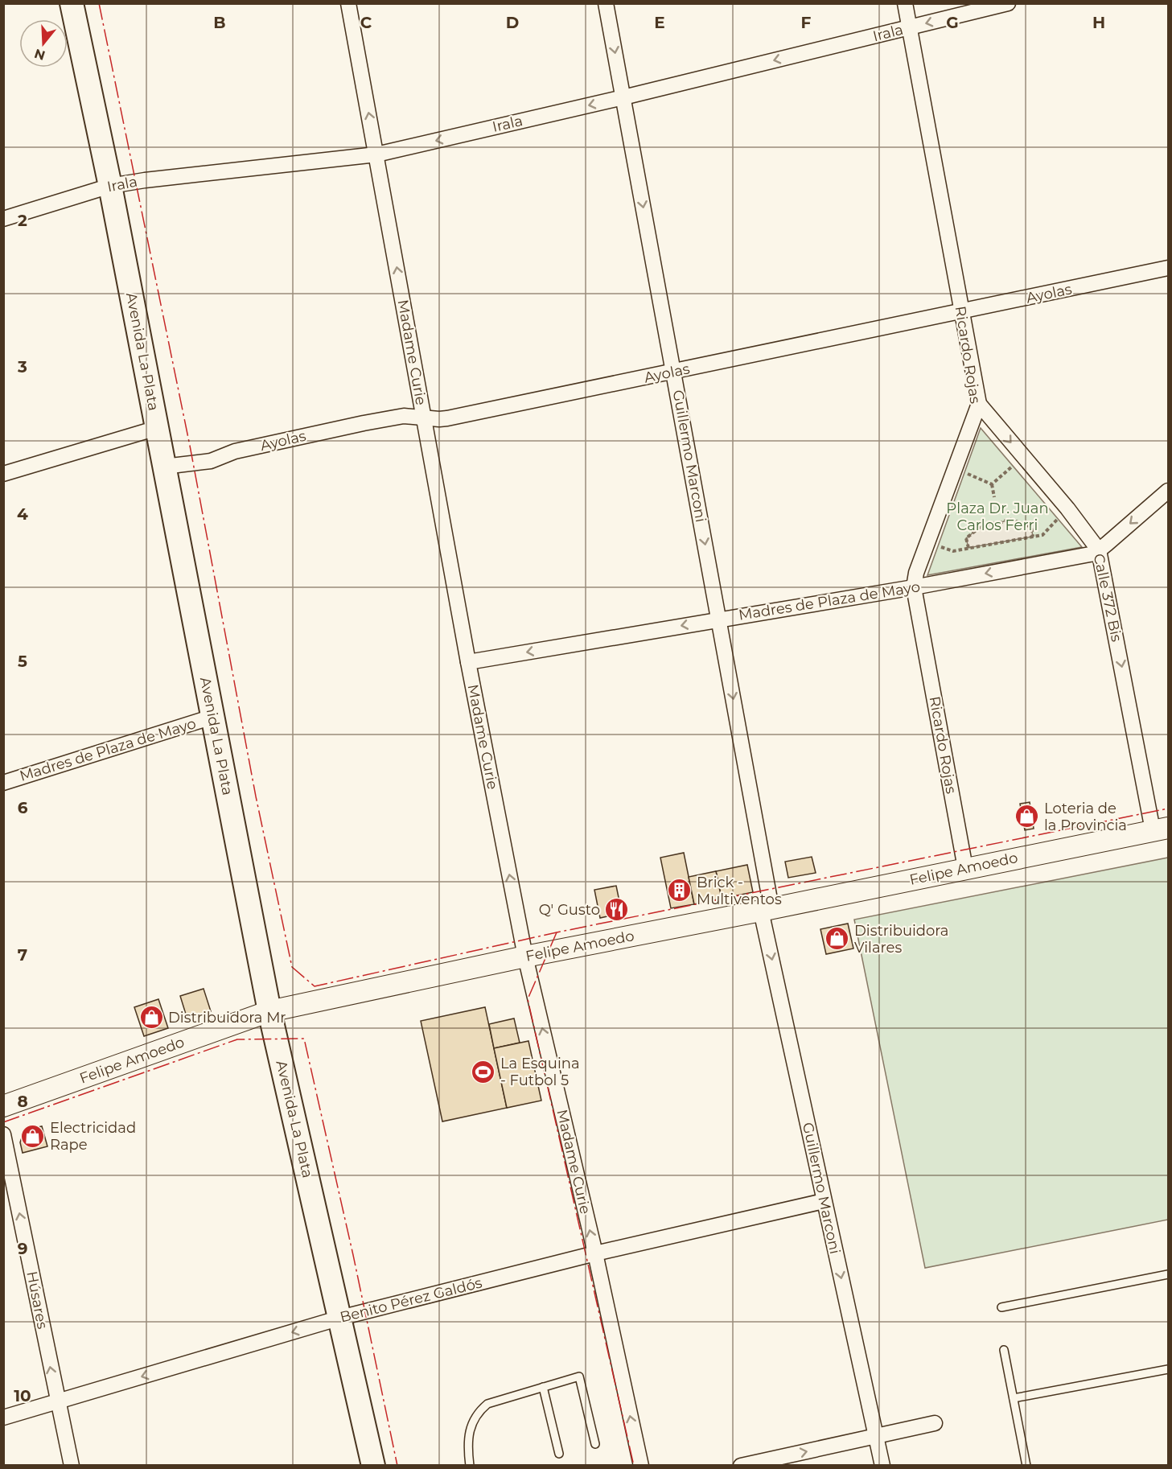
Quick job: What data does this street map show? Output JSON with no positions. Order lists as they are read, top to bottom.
{
  "streets": {
    "main road": ["Avenida La Plata", "Felipe Amoedo"],
    "street": [
      "Irala",
      "Ayolas",
      "Madame Curie",
      "Ricardo Rojas",
      "Guillermo Marconi",
      "Calle 372 Bis",
      "Madres de Plaza de Mayo",
      "Húsares",
      "Benito Pérez Galdós"
    ]
  },
  "crossings": [
    ["Irala", "Avenida La Plata"],
    ["Irala", "Madame Curie"],
    ["Irala", "Ricardo Rojas"],
    ["Irala", "Guillermo Marconi"],
    ["Ayolas", "Avenida La Plata"],
    ["Ayolas", "Madame Curie"],
    ["Ayolas", "Ricardo Rojas"],
    ["Ayolas", "Guillermo Marconi"],
    ["Avenida La Plata", "Madres de Plaza de Mayo"],
    ["Avenida La Plata", "Felipe Amoedo"],
    ["Avenida La Plata", "Benito Pérez Galdós"],
    ["Madame Curie", "Madres de Plaza de Mayo"],
    ["Madame Curie", "Felipe Amoedo"],
    ["Madame Curie", "Benito Pérez Galdós"],
    ["Ricardo Rojas", "Calle 372 Bis"],
    ["Ricardo Rojas", "Madres de Plaza de Mayo"],
    ["Ricardo Rojas", "Felipe Amoedo"],
    ["Guillermo Marconi", "Madres de Plaza de Mayo"],
    ["Guillermo Marconi", "Felipe Amoedo"],
    ["Guillermo Marconi", "Benito Pérez Galdós"],
    ["Calle 372 Bis", "Madres de Plaza de Mayo"],
    ["Calle 372 Bis", "Felipe Amoedo"],
    ["Húsares", "Benito Pérez Galdós"]
  ],
  "one_way": [
    "Irala",
    "Madame Curie",
    "Guillermo Marconi",
    "Calle 372 Bis",
    "Madres de Plaza de Mayo",
    "Húsares"
  ],
  "parks": ["Plaza Dr. Juan Carlos Ferri"],
  "places": {
    "shop": [
      "Loteria de la Provincia",
      "Distribuidora Vilares",
      "Distribuidora Mr",
      "Electricidad Rape"
    ],
    "building": ["Brick - Multiventos"],
    "restaurant": ["Q' Gusto"],
    "sports": ["La Esquina - Futbol 5"]
  },
  "north": "bottom",
  "grid": {
    "columns": [
      "B",
      "C",
      "D",
      "E",
      "F",
      "G",
      "H"
    ],
    "rows": [
      "2",
      "3",
      "4",
      "5",
      "6",
      "7",
      "8",
      "9",
      "10"
    ]
  }
}
